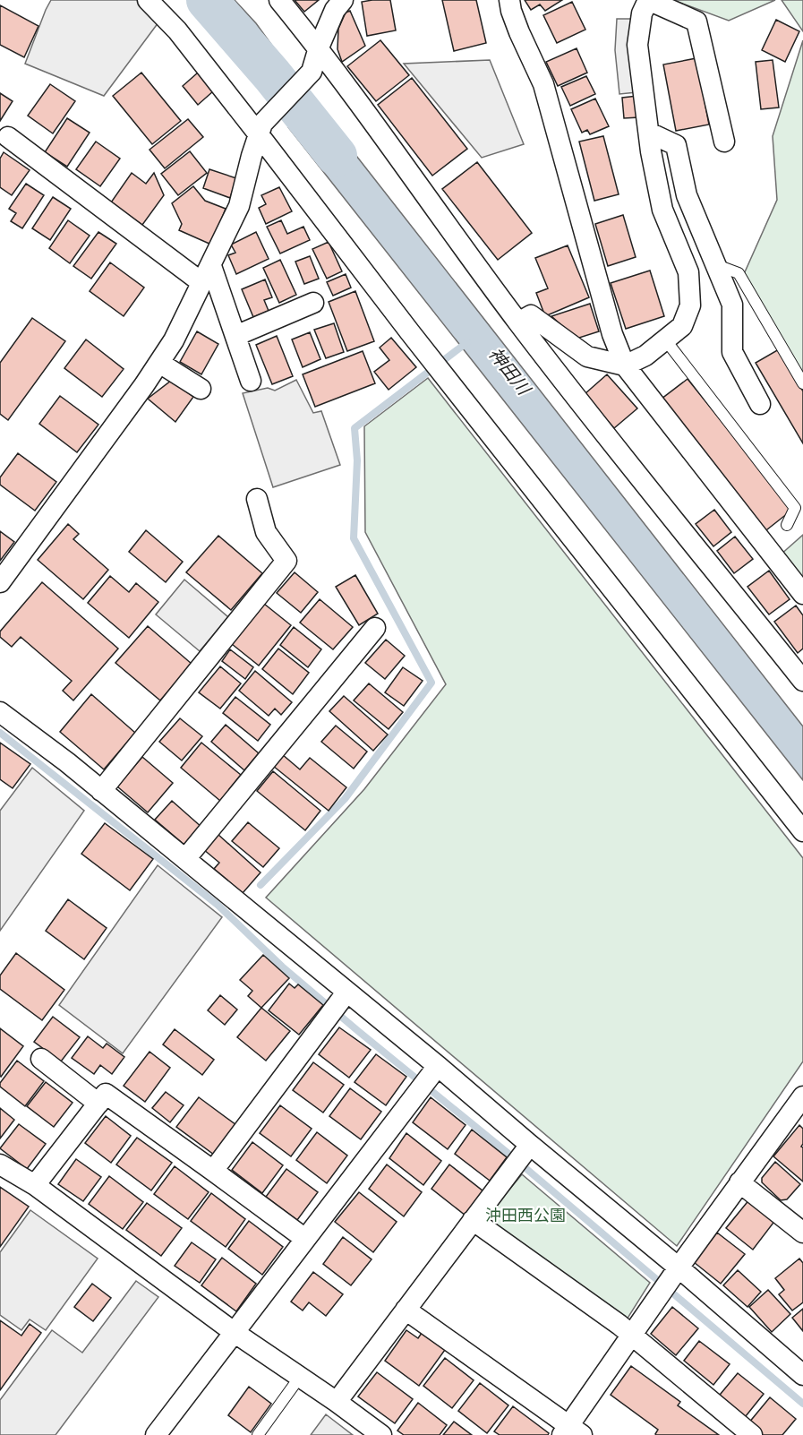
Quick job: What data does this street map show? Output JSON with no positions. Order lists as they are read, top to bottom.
{
  "water": ["神田川"],
  "parks": ["沖田西公園"]
}
